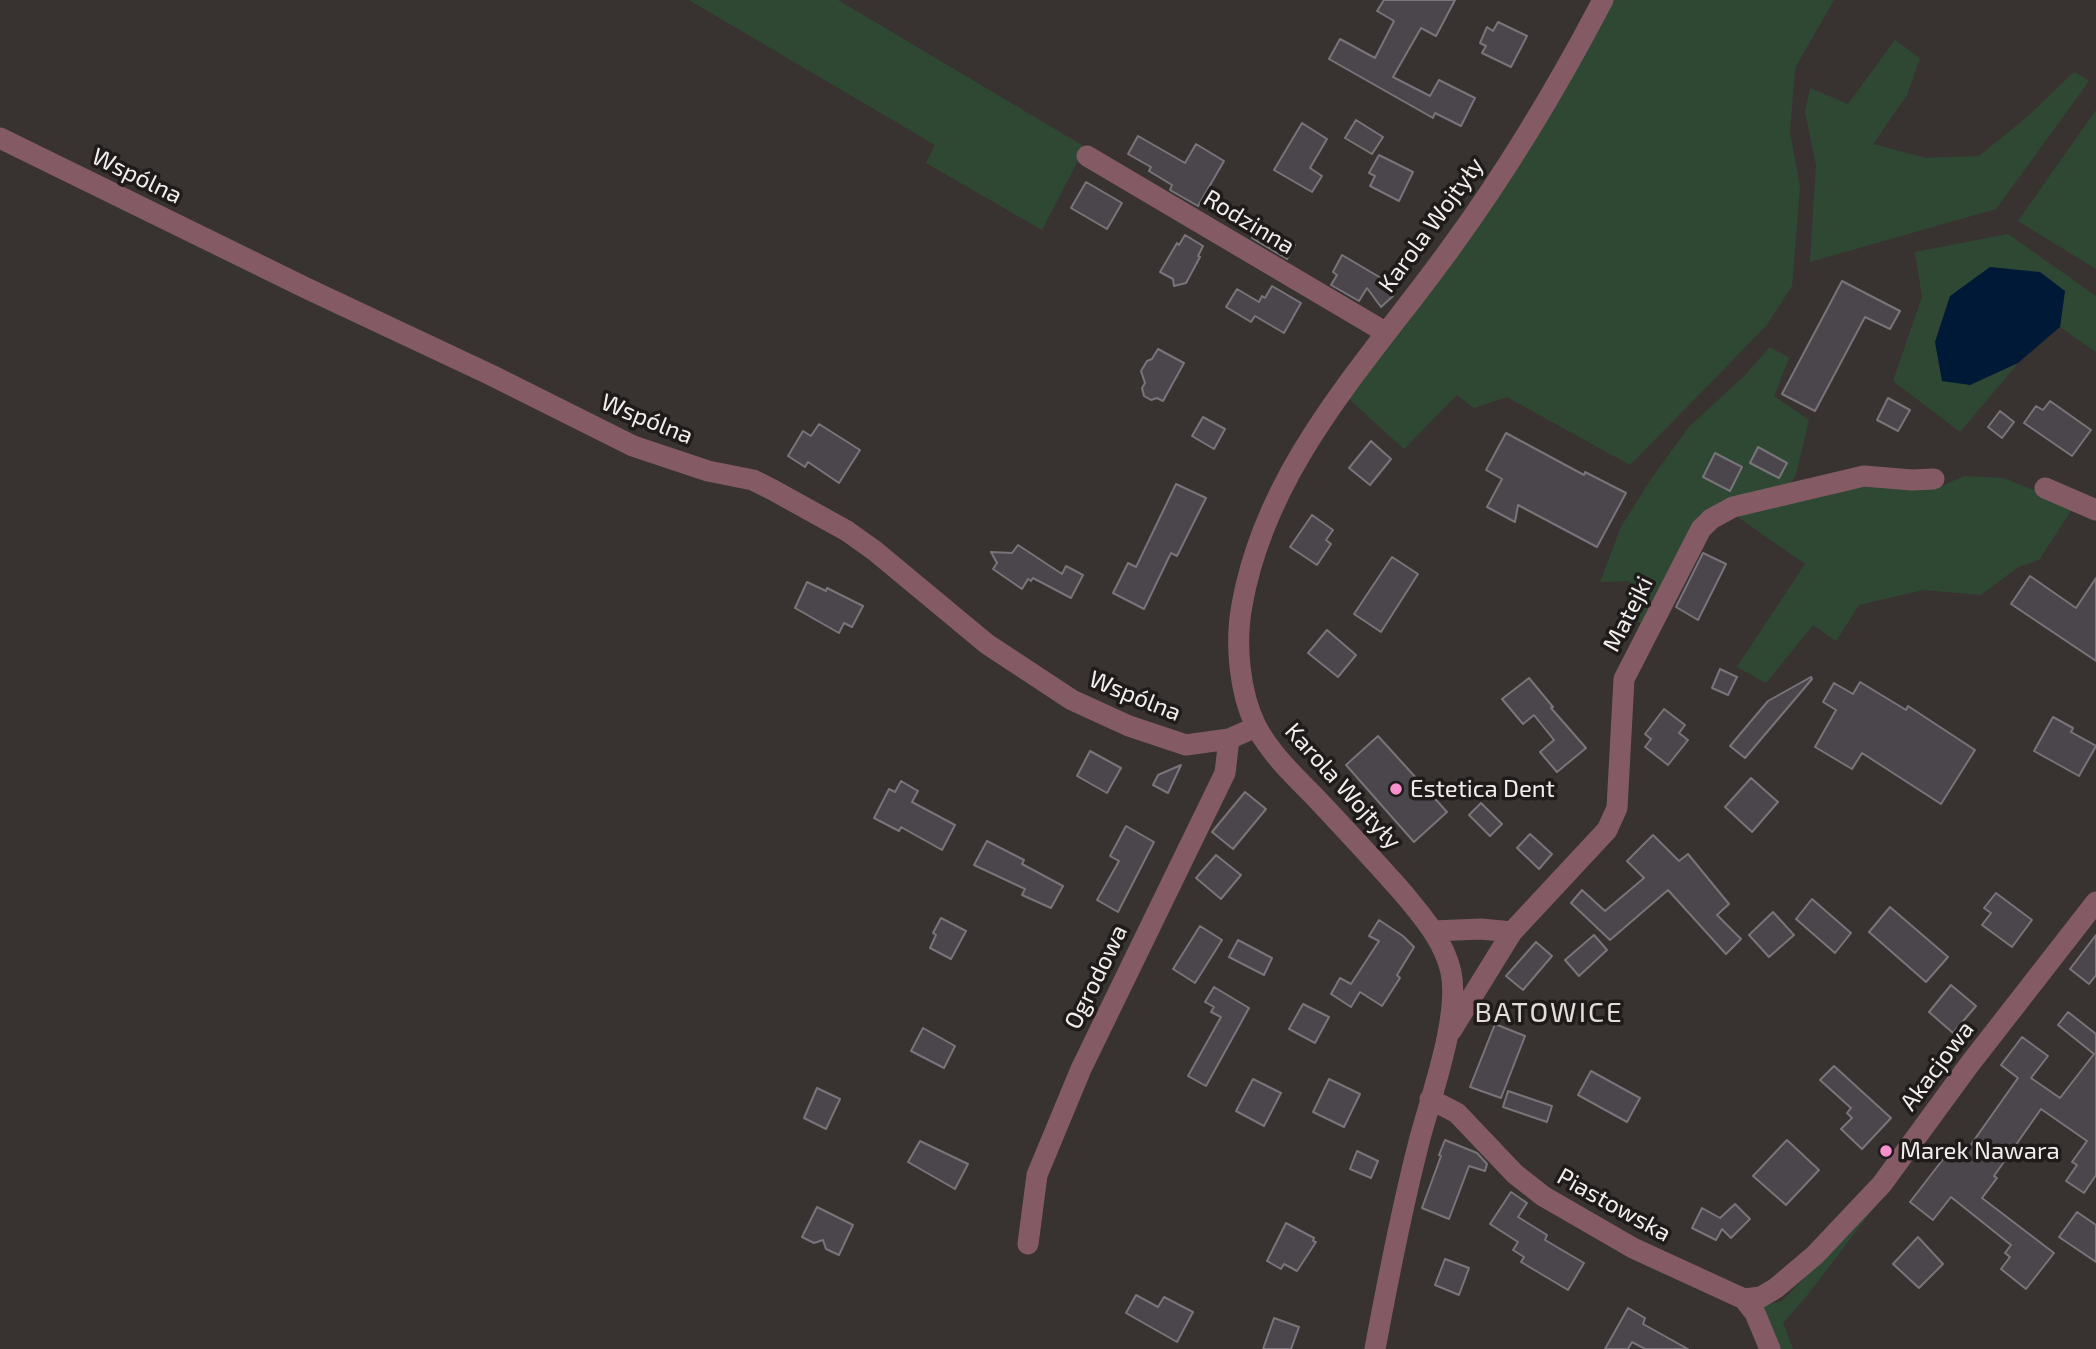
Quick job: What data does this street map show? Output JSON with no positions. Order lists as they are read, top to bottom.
{
  "streets": {
    "street": [
      "Wspólna",
      "Rodzinna",
      "Karola Wojtyły",
      "Matejki",
      "Ogrodowa",
      "Akacjowa",
      "Piastowska"
    ]
  },
  "crossings": [
    ["Wspólna", "Karola Wojtyły"],
    ["Wspólna", "Ogrodowa"],
    ["Rodzinna", "Karola Wojtyły"],
    ["Karola Wojtyły", "Matejki"],
    ["Karola Wojtyły", "Piastowska"],
    ["Akacjowa", "Piastowska"]
  ],
  "districts": ["BATOWICE"],
  "places": ["Estetica Dent", "Marek Nawara"]
}
